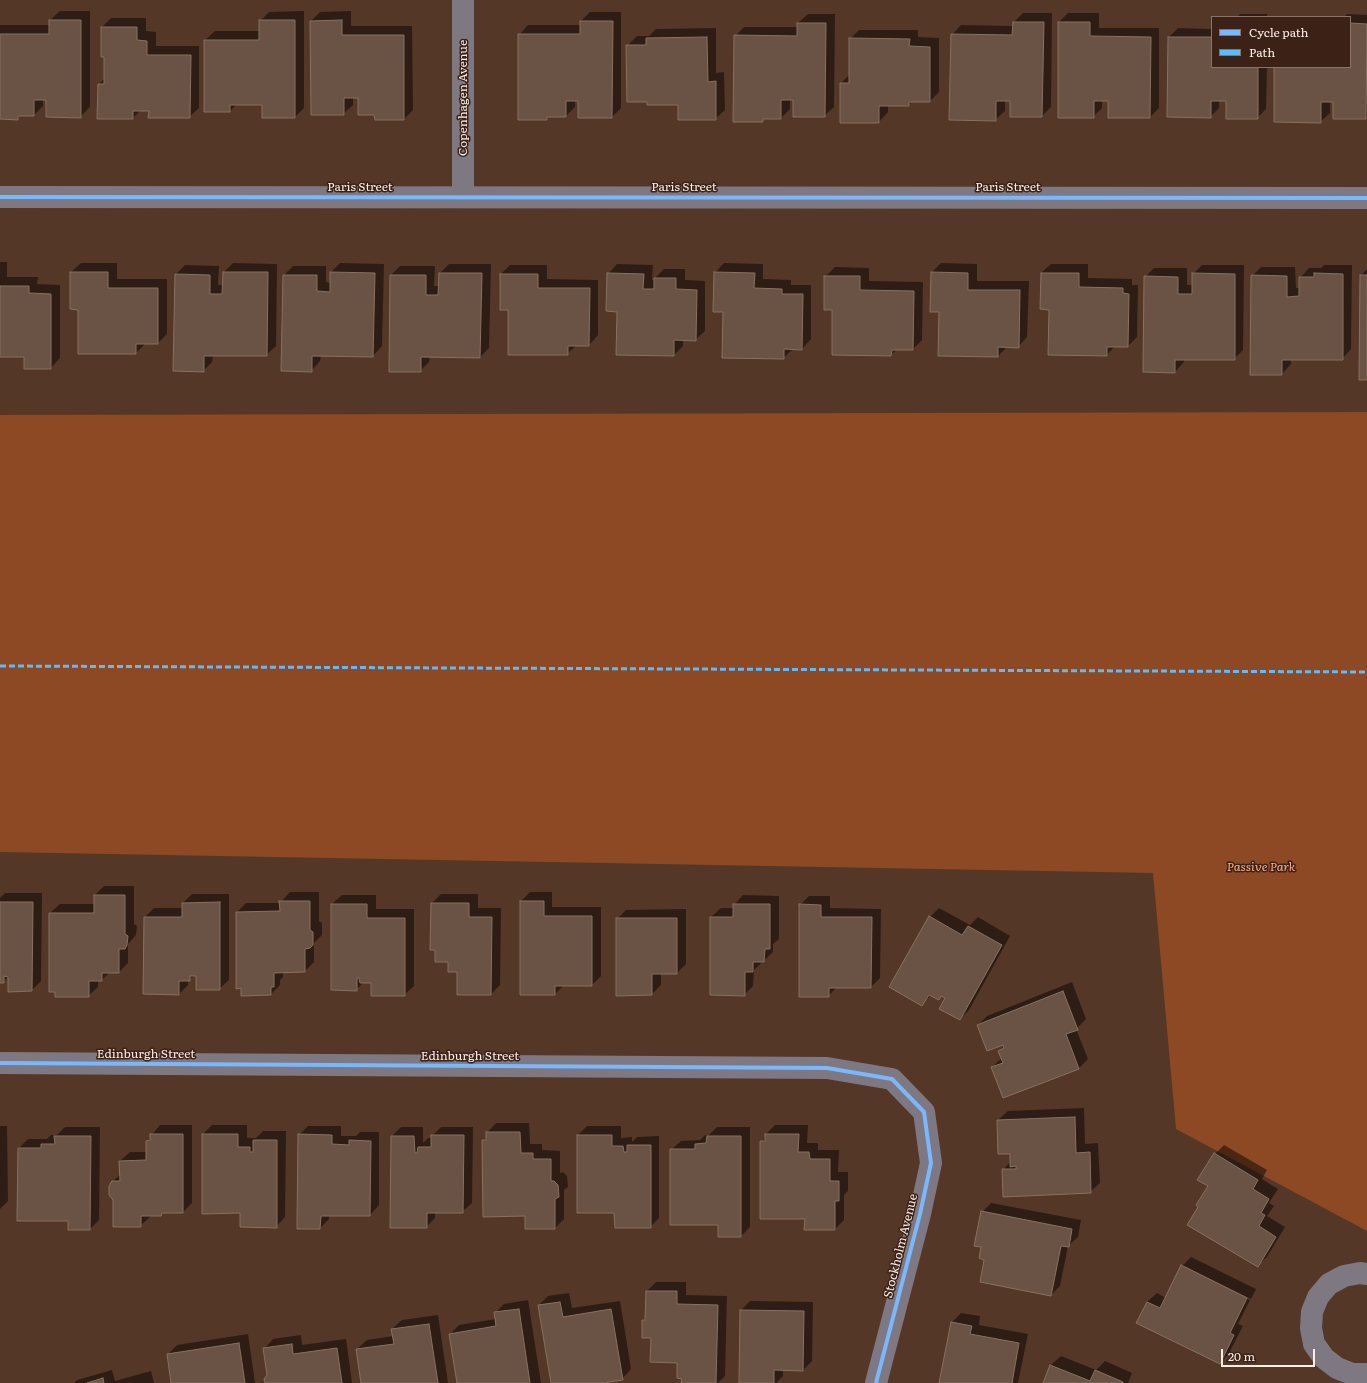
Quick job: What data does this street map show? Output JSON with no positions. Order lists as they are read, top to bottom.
{
  "streets": {
    "street": [
      "Copenhagen Avenue",
      "Paris Street",
      "Edinburgh Street",
      "Stockholm Avenue"
    ]
  },
  "crossings": [
    ["Copenhagen Avenue", "Paris Street"],
    ["Edinburgh Street", "Stockholm Avenue"]
  ],
  "parks": ["Passive Park"],
  "legend": ["Cycle path", "Path"],
  "scale_bar": "20 m"
}
